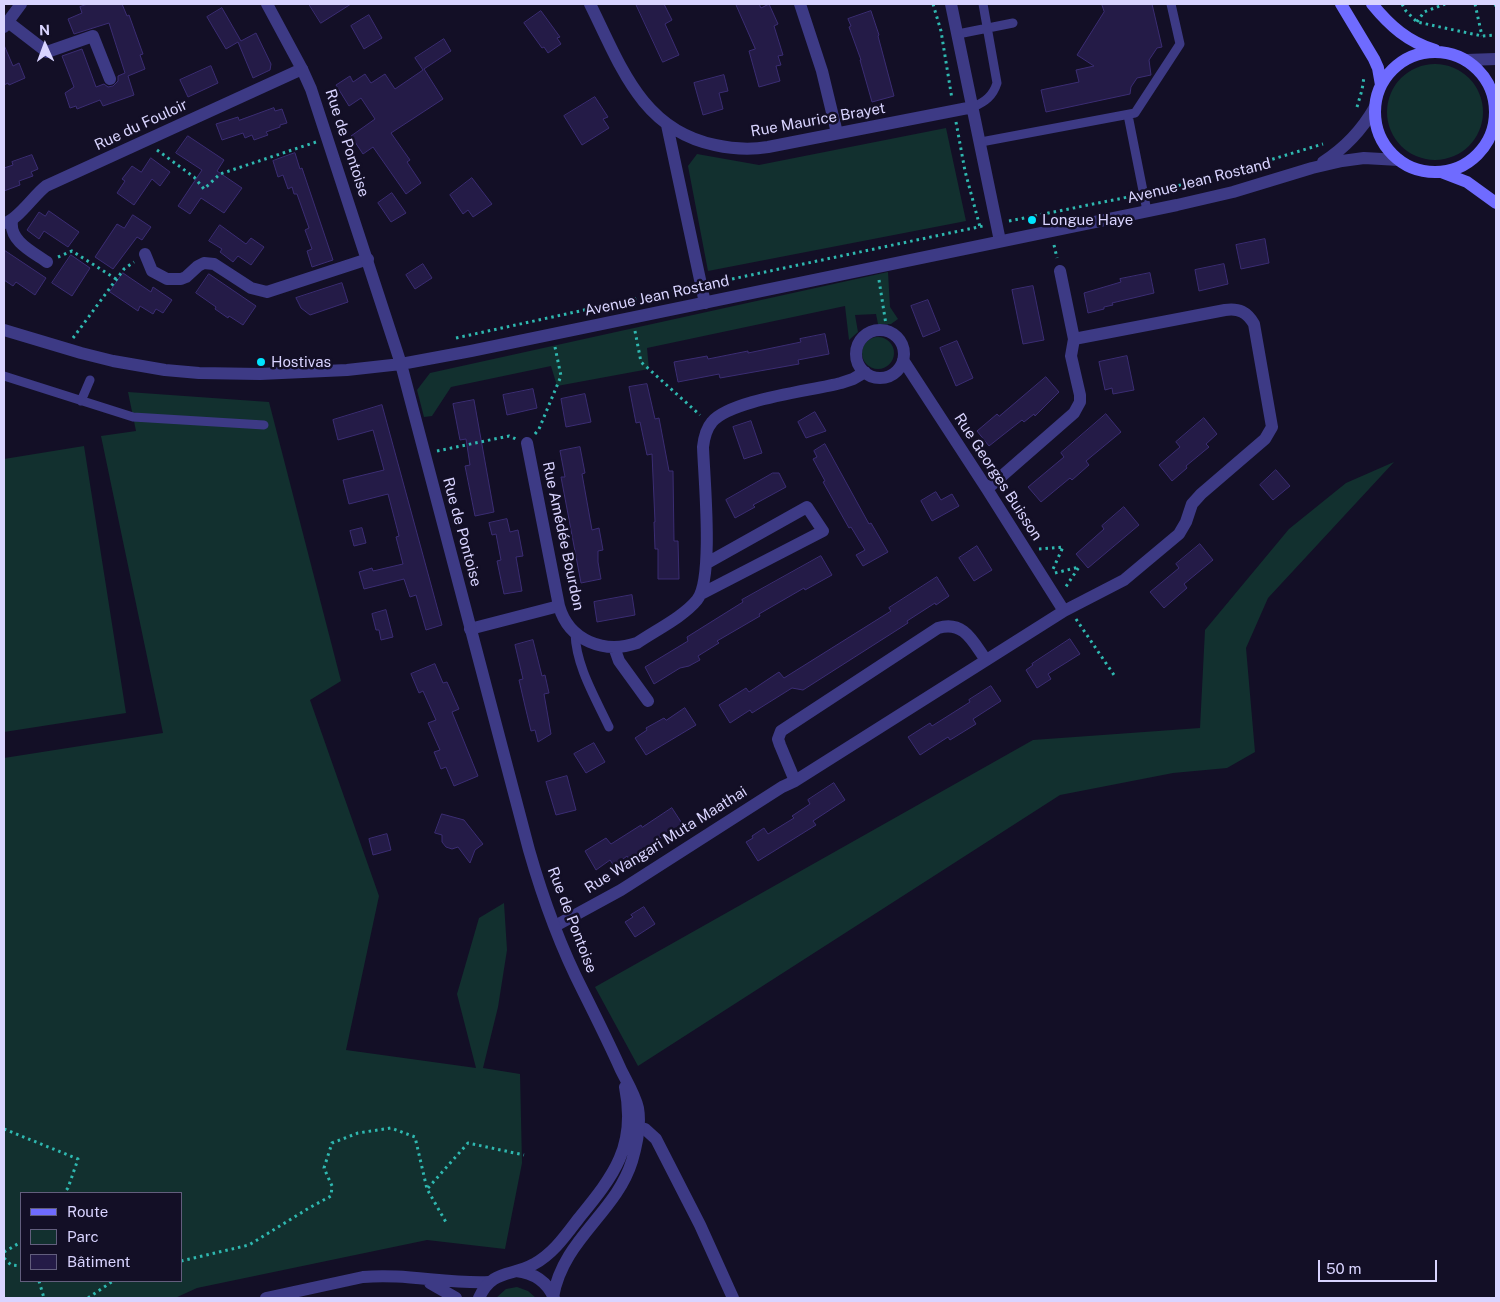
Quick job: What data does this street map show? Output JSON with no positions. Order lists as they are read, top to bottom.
{
  "streets": {
    "street": [
      "Rue Maurice Brayet",
      "Rue du Fouloir",
      "Rue de Pontoise",
      "Avenue Jean Rostand",
      "Rue Georges Buisson",
      "Rue Amédée Bourdon",
      "Rue Wangari Muta Maathai"
    ]
  },
  "crossings": [
    ["Rue du Fouloir", "Rue de Pontoise"],
    ["Rue de Pontoise", "Avenue Jean Rostand"],
    ["Rue de Pontoise", "Rue Wangari Muta Maathai"],
    ["Rue Georges Buisson", "Rue Wangari Muta Maathai"]
  ],
  "places": ["Longue Haye", "Hostivas"],
  "legend": ["Route", "Parc", "Bâtiment"],
  "scale_bar": "50 m",
  "north": "top"
}
